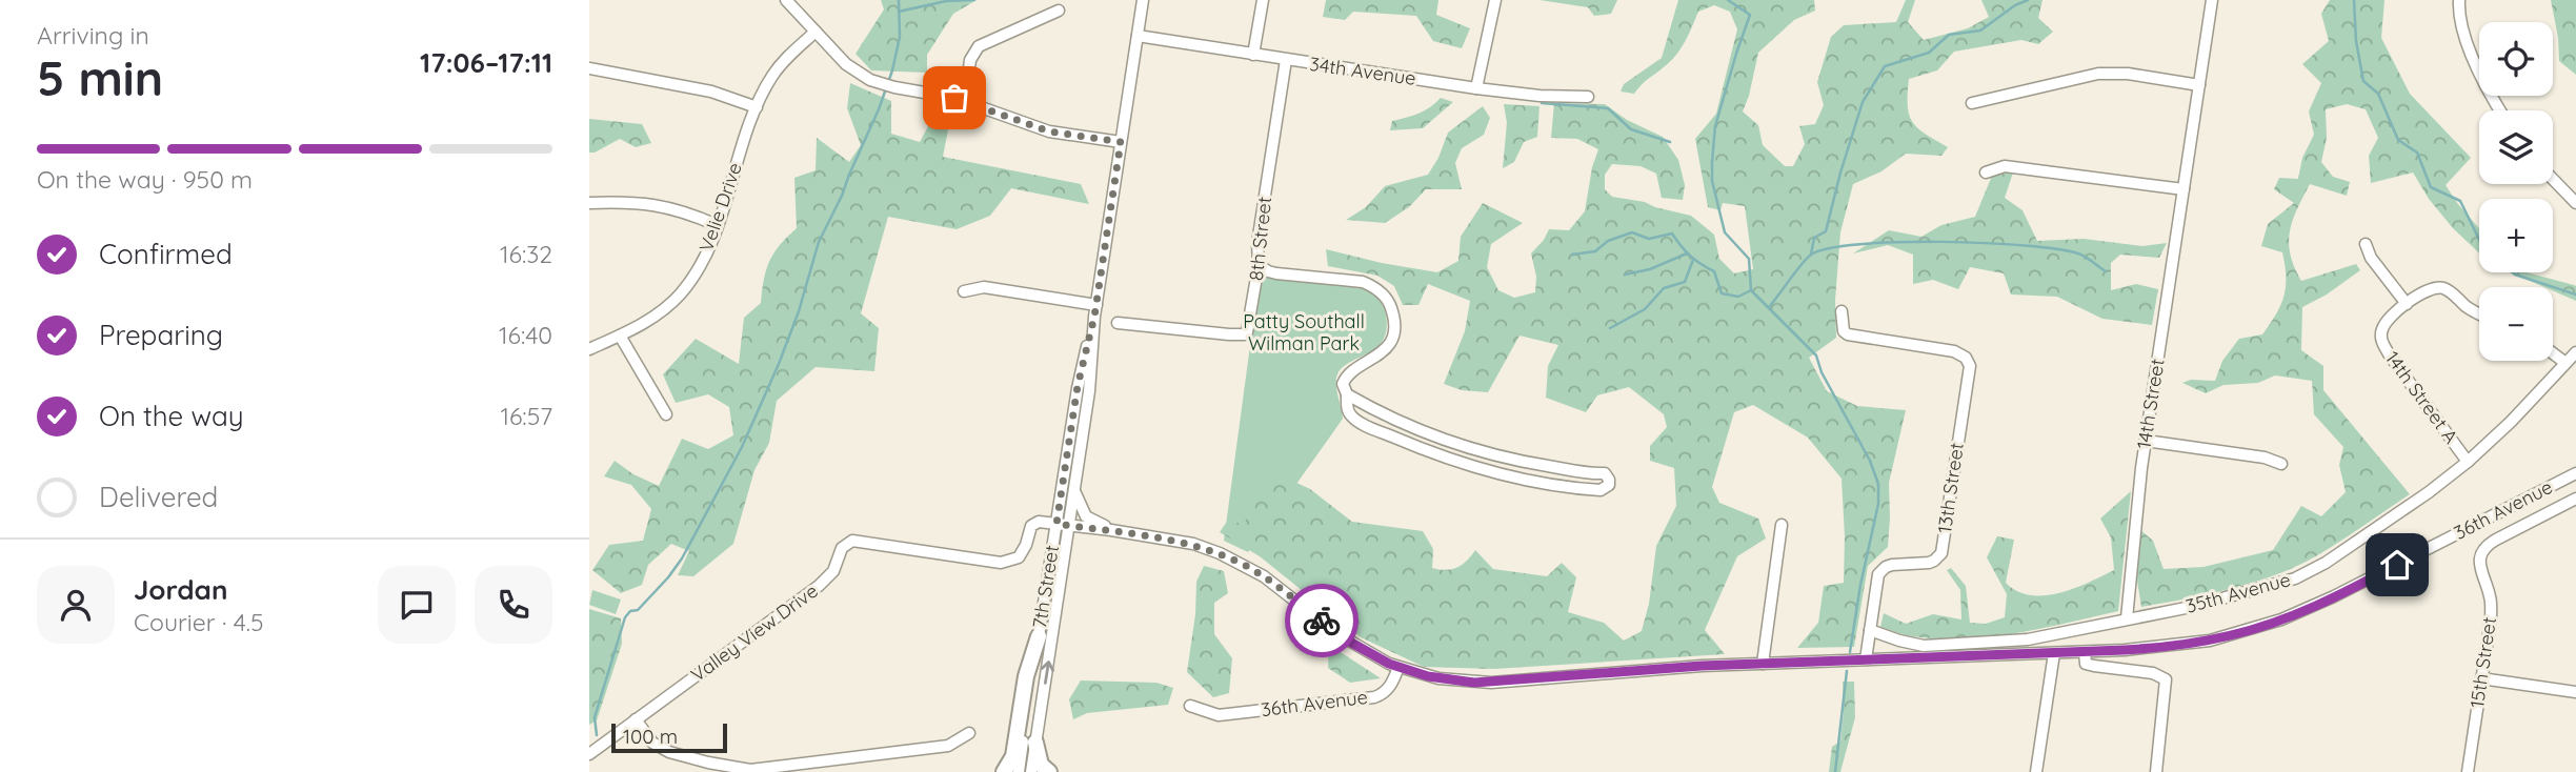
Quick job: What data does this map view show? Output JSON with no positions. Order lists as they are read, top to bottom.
{
  "streets": {
    "street": [
      "34th Avenue",
      "Velie Drive",
      "8th Street",
      "14th Street A",
      "14th Street",
      "13th Street",
      "36th Avenue",
      "7th Street",
      "35th Avenue",
      "Valley View Drive",
      "15th Street"
    ]
  },
  "crossings": [
    ["34th Avenue", "8th Street"],
    ["34th Avenue", "7th Street"],
    ["14th Street A", "35th Avenue"],
    ["14th Street", "35th Avenue"],
    ["13th Street", "36th Avenue"],
    ["13th Street", "35th Avenue"],
    ["36th Avenue", "15th Street"],
    ["7th Street", "Valley View Drive"]
  ],
  "parks": ["Patty Southall Wilman Park"],
  "scale_bar": "100 m",
  "page": {
    "heading": ["5 min", "Arriving in", "17:06–17:11"],
    "panel": ["Jordan", "Courier · 4.5"],
    "map_buttons": ["+", "−"],
    "bar": "On the way · 950 m",
    "list": [
      ["Confirmed", "16:32"],
      ["Preparing", "16:40"],
      ["On the way", "16:57"],
      "Delivered"
    ],
    "scale": "100 m"
  }
}
